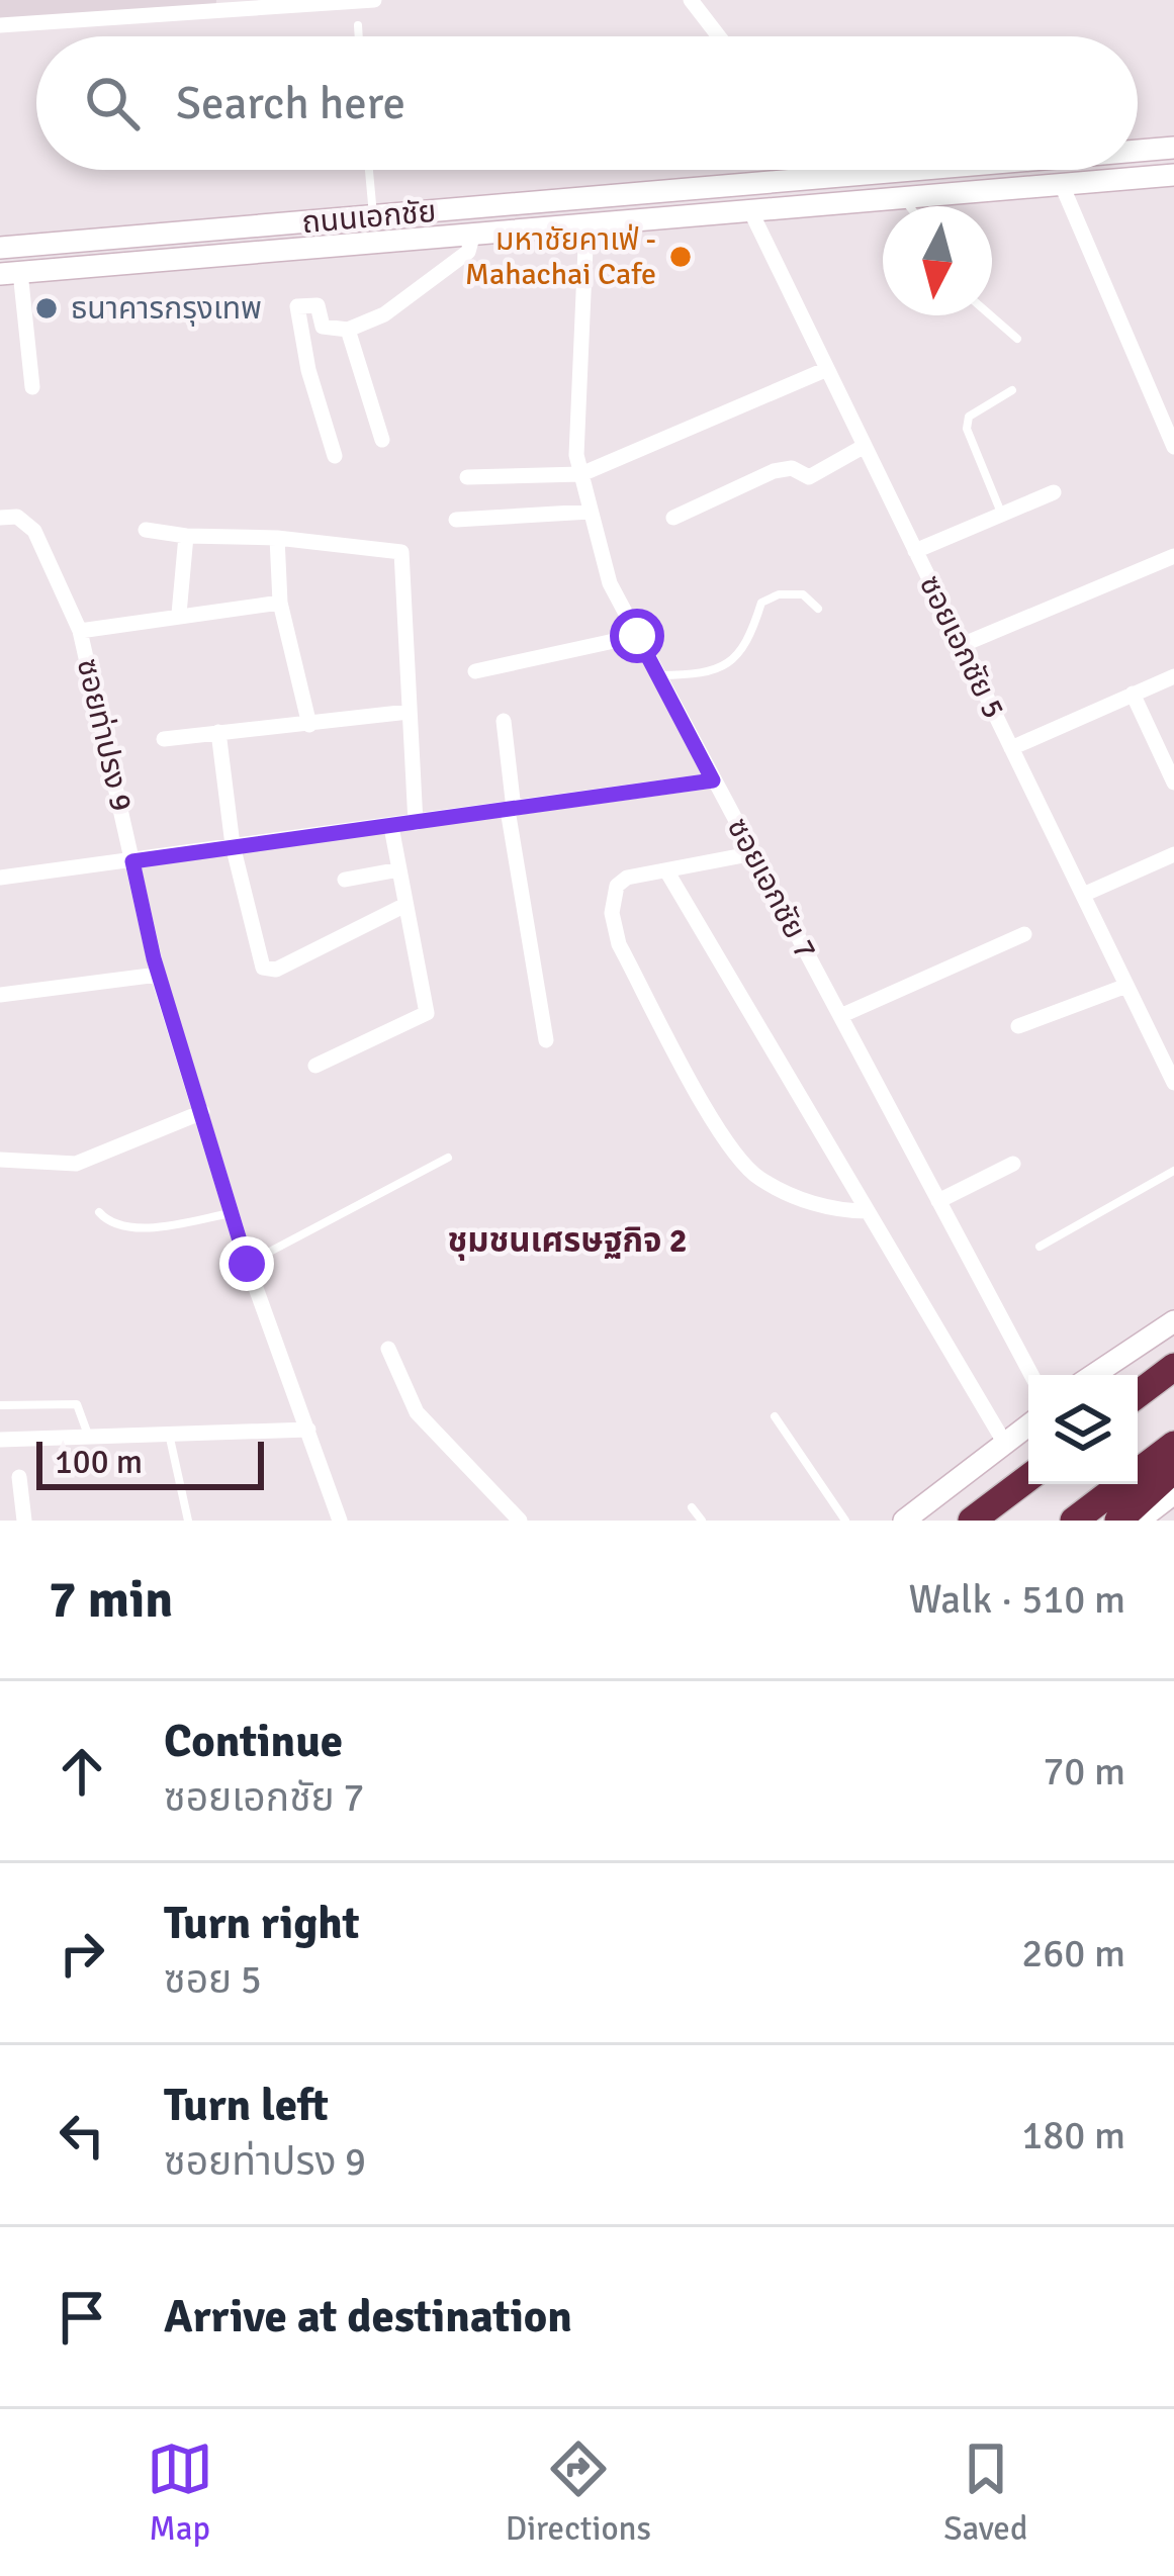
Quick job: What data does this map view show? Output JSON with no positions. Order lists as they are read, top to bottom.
{
  "streets": {
    "main road": ["ถนนเอกชัย"],
    "street": ["ซอยเอกชัย 5", "ซอยท่าปรง 9", "ซอยเอกชัย 7"]
  },
  "crossings": [
    ["ถนนเอกชัย", "ซอยเอกชัย 5"],
    ["ถนนเอกชัย", "ซอยเอกชัย 7"]
  ],
  "districts": ["ชุมชนเศรษฐกิจ 2"],
  "places": ["มหาชัยคาเฟ่ - Mahachai Cafe", "ธนาคารกรุงเทพ"],
  "scale_bar": "100 m",
  "north": "bottom",
  "page": {
    "search": "Search here",
    "scale": "100 m",
    "heading": ["7 min", "Walk · 510 m"],
    "list": [
      ["Continue", "ซอยเอกชัย 7", "70 m"],
      ["Turn right", "ซอย 5", "260 m"],
      ["Turn left", "ซอยท่าปรง 9", "180 m"],
      "Arrive at destination"
    ],
    "nav": ["Map", "Directions", "Saved"]
  }
}
